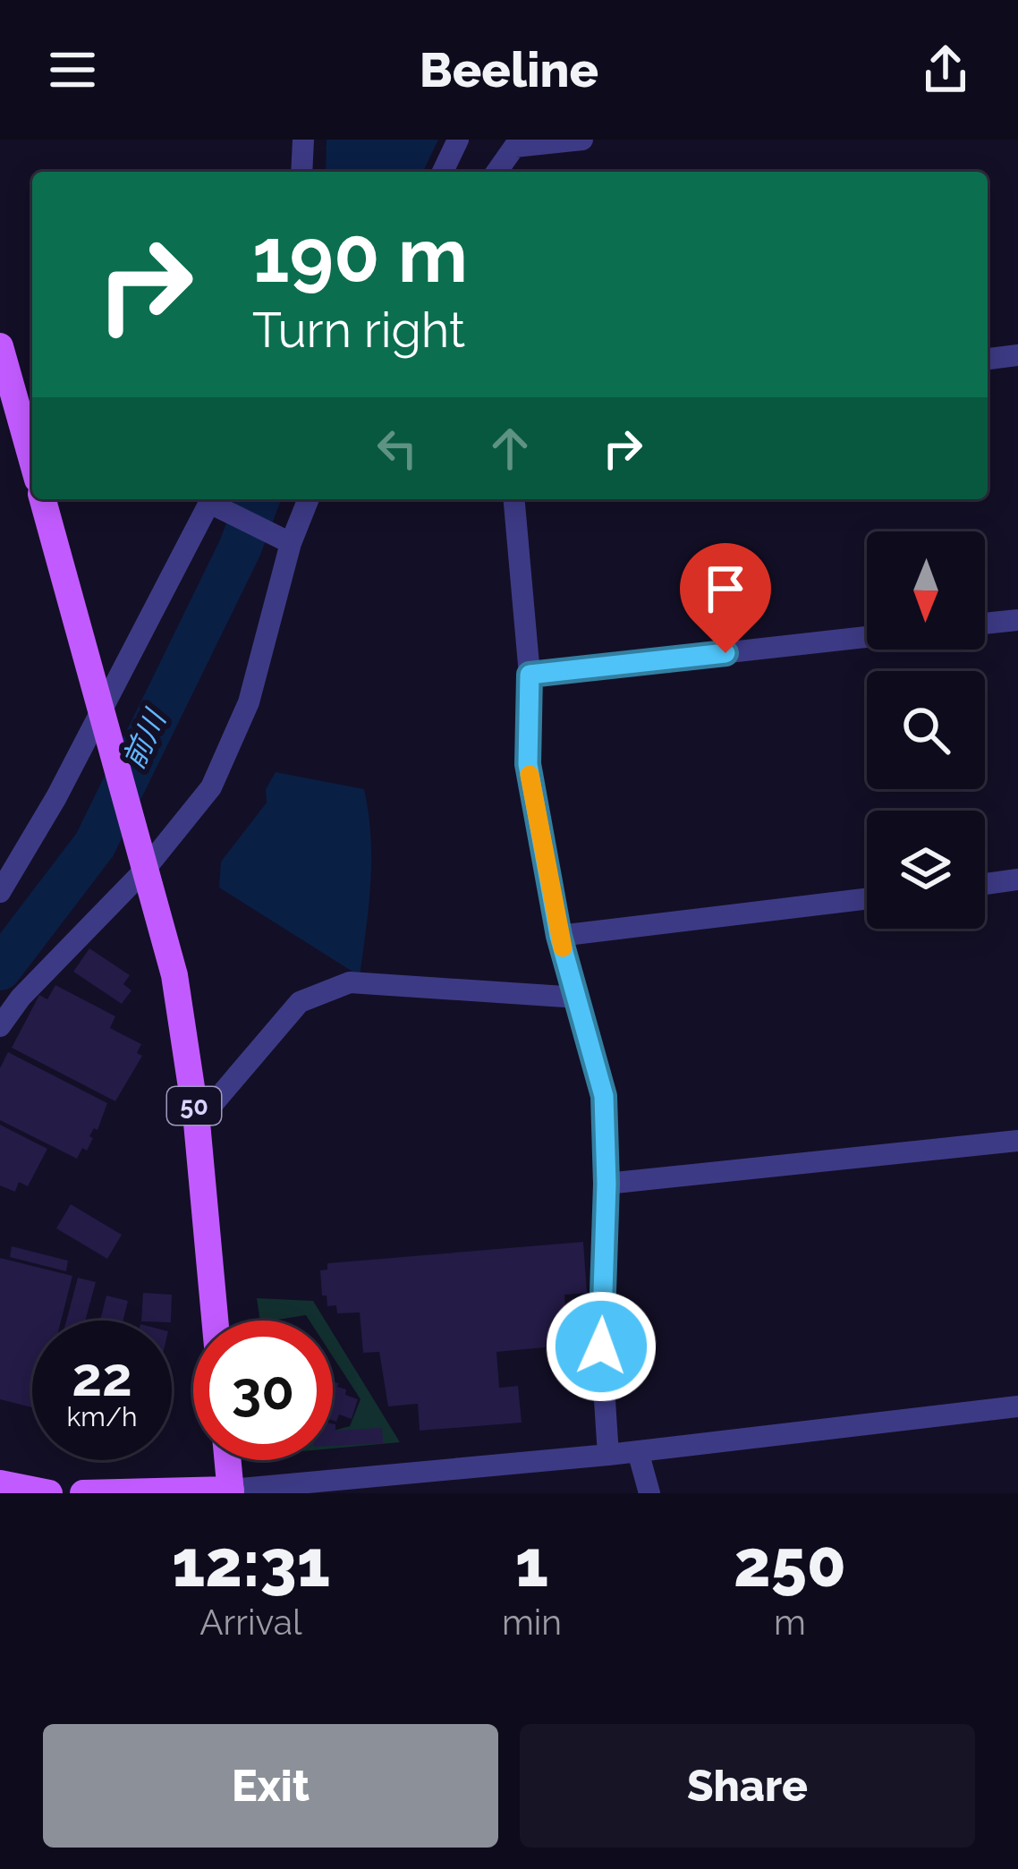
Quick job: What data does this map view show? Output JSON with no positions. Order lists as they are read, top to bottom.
{
  "streets": {
    "main road": ["50"]
  },
  "water": ["前川"],
  "north": "bottom",
  "page": {
    "header": "Beeline",
    "turn": ["190 m", "Turn right"],
    "speed": "22 km/h",
    "limit": "30",
    "eta": [
      "12:31",
      "Arrival",
      "1",
      "min",
      "250",
      "m"
    ],
    "buttons": ["Exit", "Share"]
  }
}
